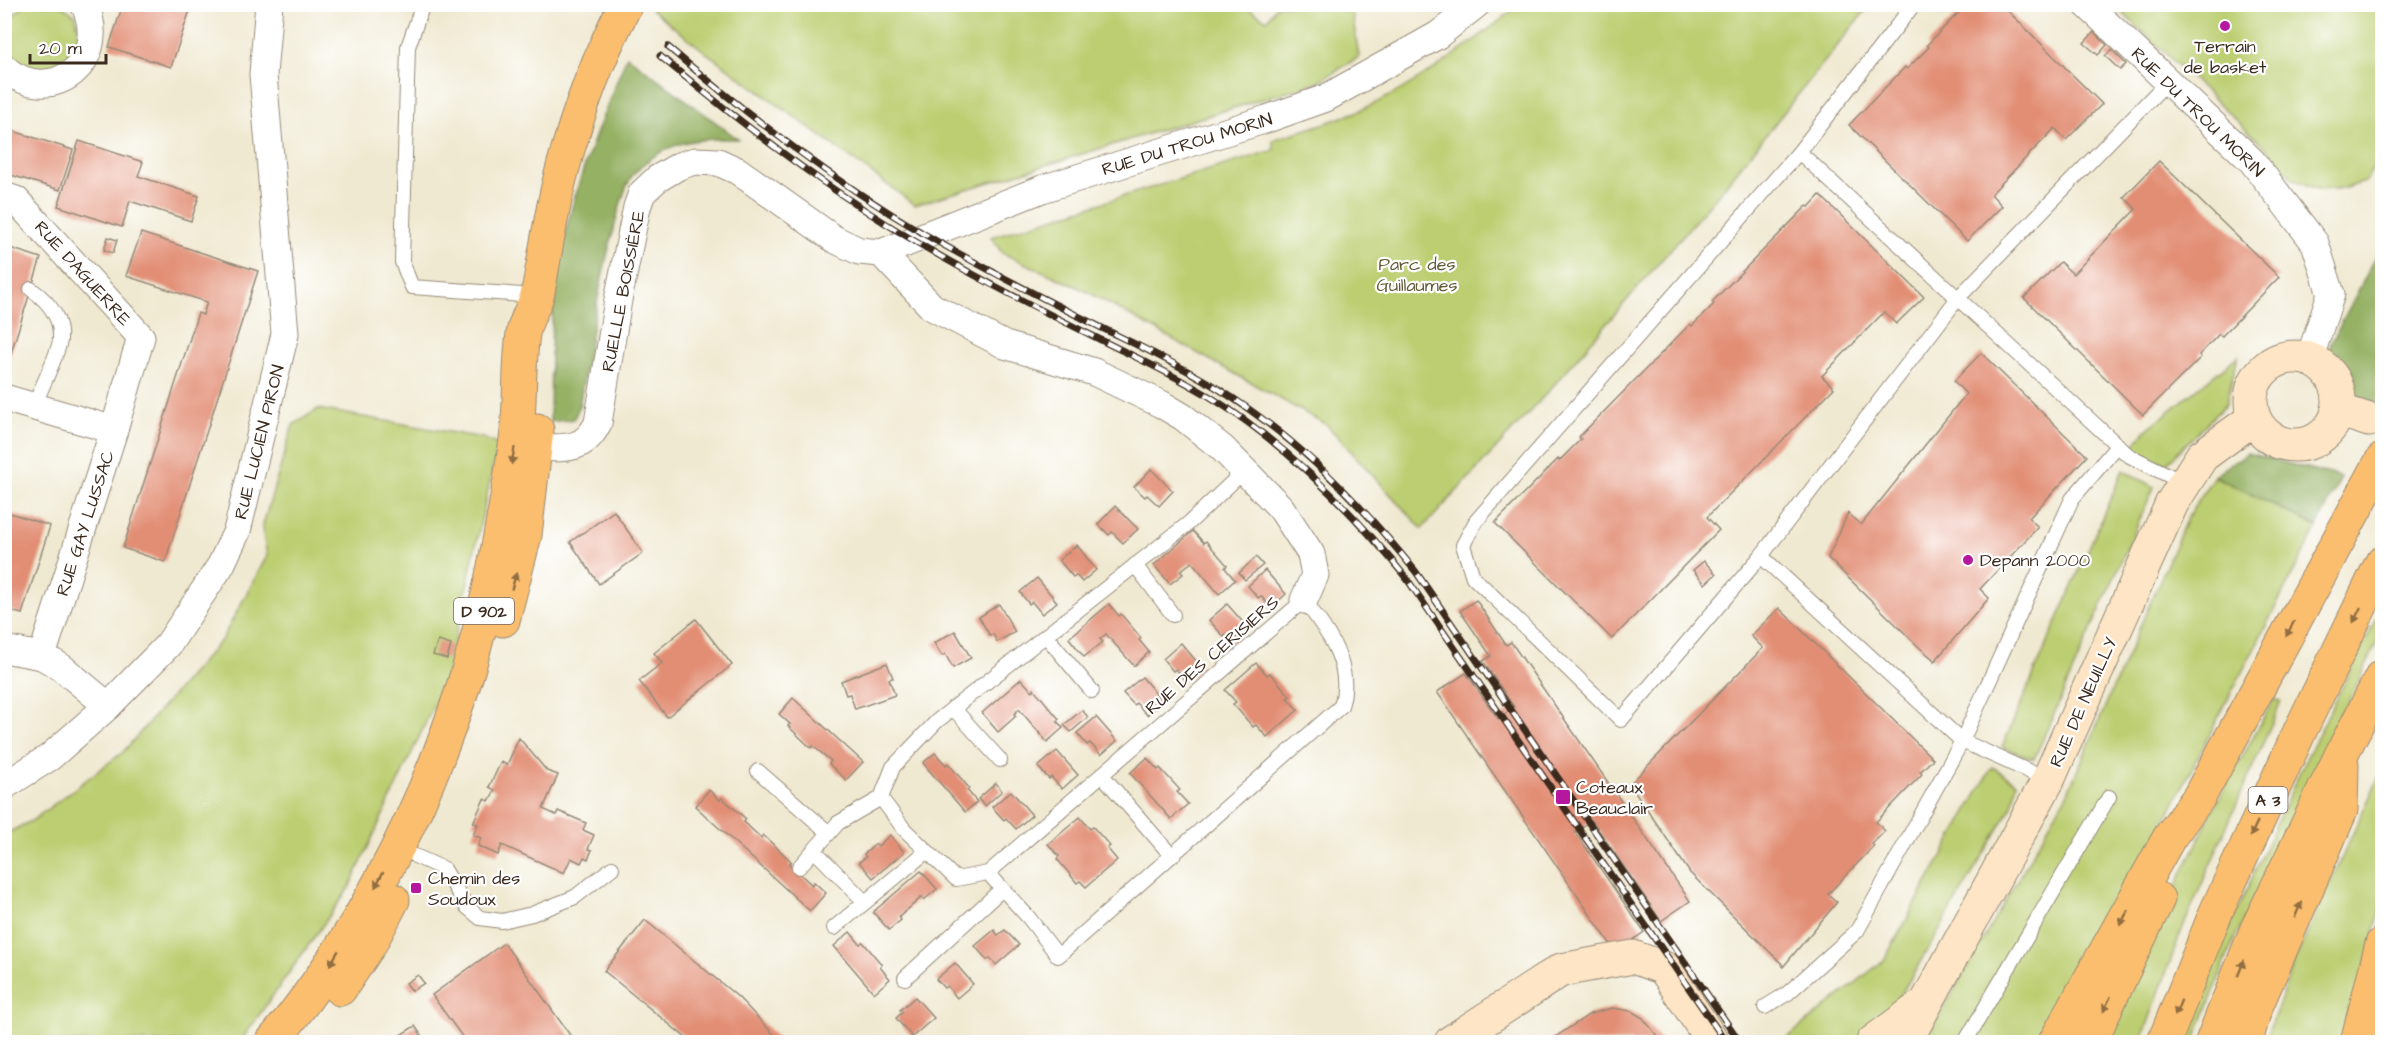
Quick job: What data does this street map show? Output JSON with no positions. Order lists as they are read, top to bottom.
{
  "streets": {
    "main road": ["D 902", "A 3"],
    "street": [
      "RUE DU TROU MORIN",
      "RUE DAGUERRE",
      "RUELLE BOISSIÈRE",
      "RUE LUCIEN PIRON",
      "RUE GAY LUSSAC",
      "RUE DE NEUILLY"
    ],
    "lane": ["RUE DES CERISIERS"]
  },
  "crossings": [
    ["RUE DU TROU MORIN", "RUELLE BOISSIÈRE"],
    ["RUE DU TROU MORIN", "RUE DE NEUILLY"],
    ["RUE DAGUERRE", "RUE GAY LUSSAC"],
    ["RUELLE BOISSIÈRE", "D 902"]
  ],
  "parks": ["Parc des Guillaumes"],
  "places": {
    "other": ["Terrain de basket", "Depann 2000"],
    "transit": ["Coteaux Beauclair", "Chemin des Soudoux"]
  },
  "scale_bar": "20 m"
}
